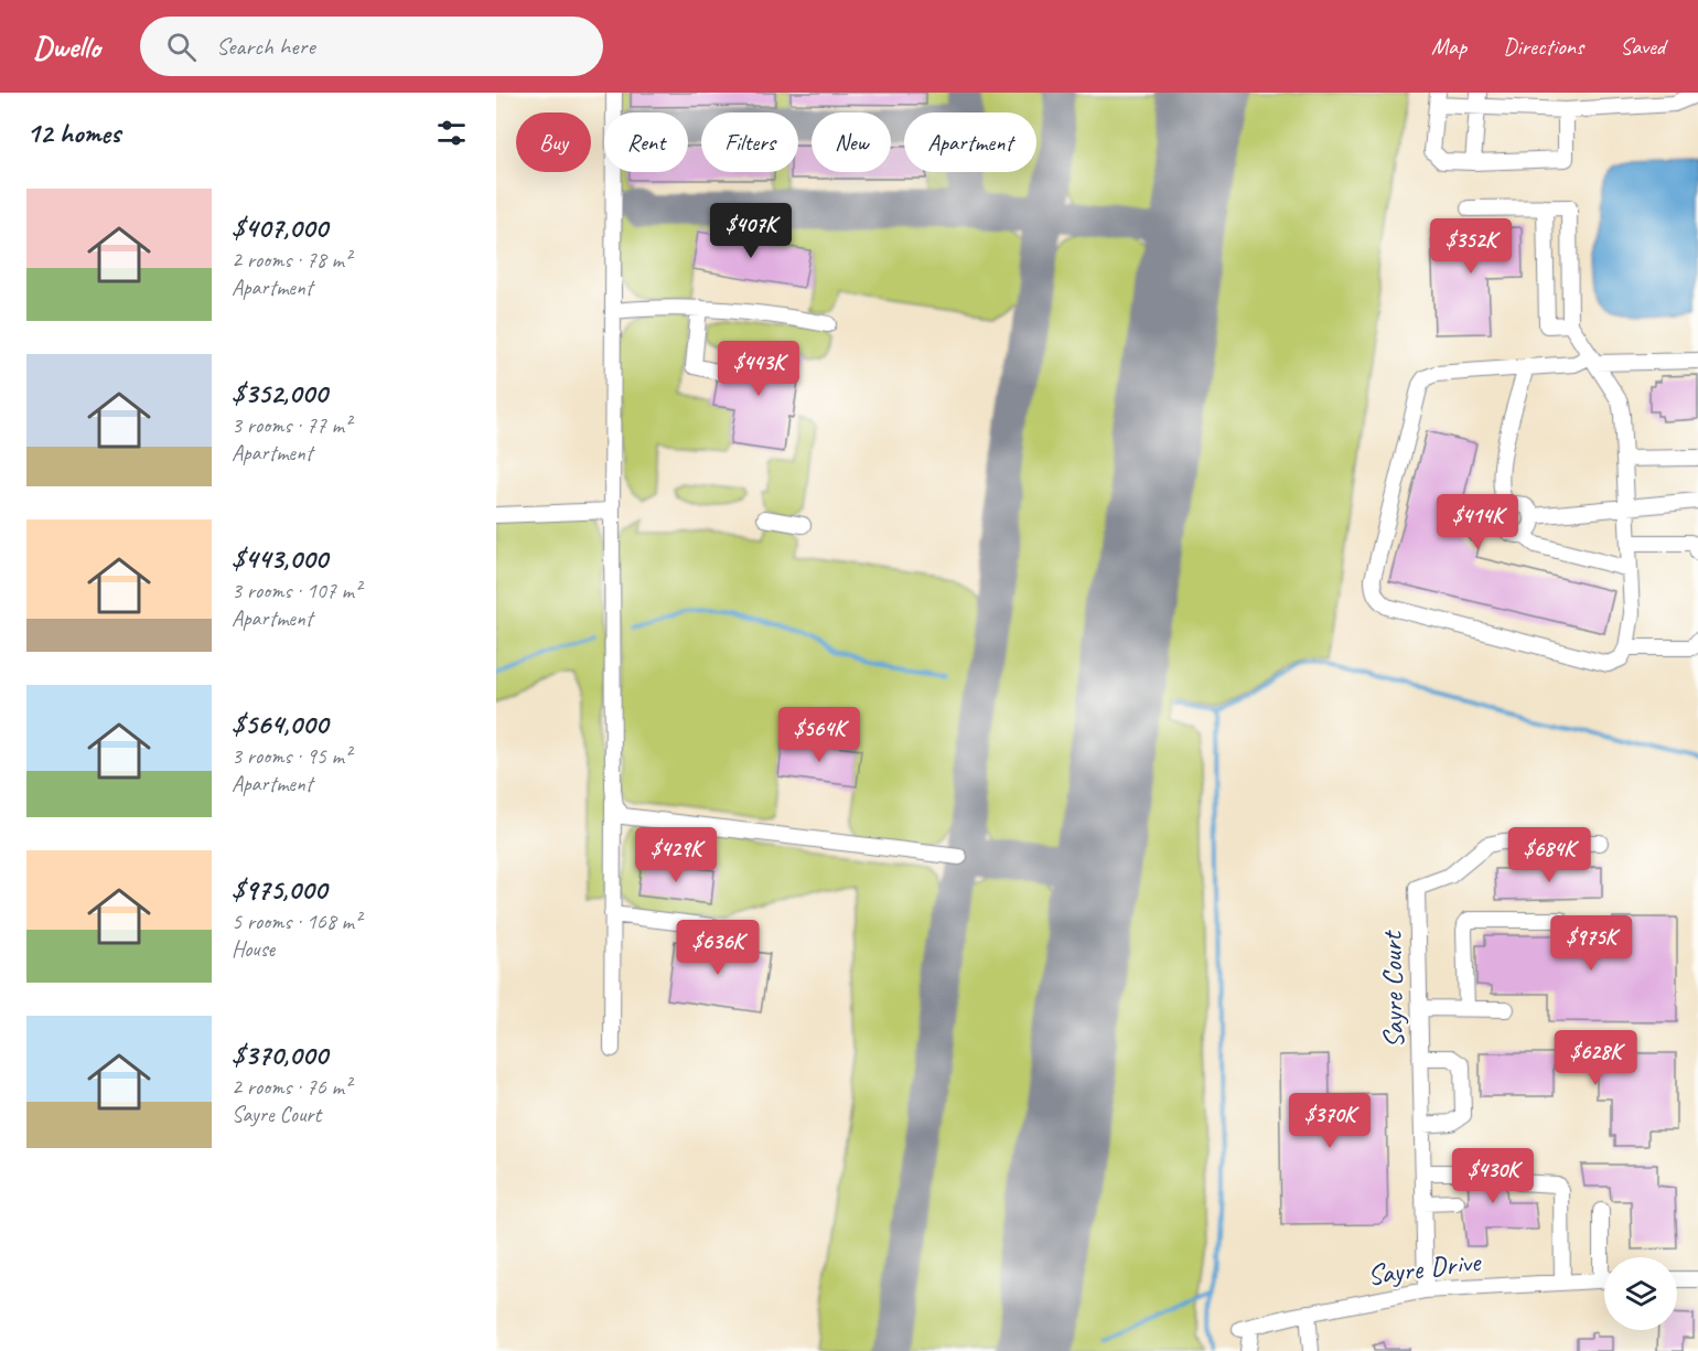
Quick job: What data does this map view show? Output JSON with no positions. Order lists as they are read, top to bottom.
{
  "streets": {
    "street": ["Sayre Court", "Sayre Drive"]
  },
  "crossings": [
    ["Sayre Court", "Sayre Drive"]
  ],
  "page": {
    "header": "Dwello",
    "search": "Search here",
    "nav": ["Map", "Directions", "Saved"],
    "heading": "12 homes",
    "chip": [
      "Buy",
      "Rent",
      "Filters",
      "New",
      "Apartment"
    ],
    "list": [
      {
        "name": "$407,000",
        "note": "2 rooms · 78 m² · Apartment"
      },
      {
        "name": "$352,000",
        "note": "3 rooms · 77 m² · Apartment"
      },
      {
        "name": "$443,000",
        "note": "3 rooms · 107 m² · Apartment"
      },
      {
        "name": "$564,000",
        "note": "3 rooms · 95 m² · Apartment"
      },
      {
        "name": "$975,000",
        "note": "5 rooms · 168 m² · House"
      },
      {
        "name": "$370,000",
        "note": "2 rooms · 76 m² · Sayre Court"
      }
    ],
    "price": [
      "$407K",
      "$352K",
      "$443K",
      "$414K",
      "$564K",
      "$429K",
      "$684K",
      "$975K",
      "$636K",
      "$628K",
      "$370K",
      "$430K"
    ]
  }
}
